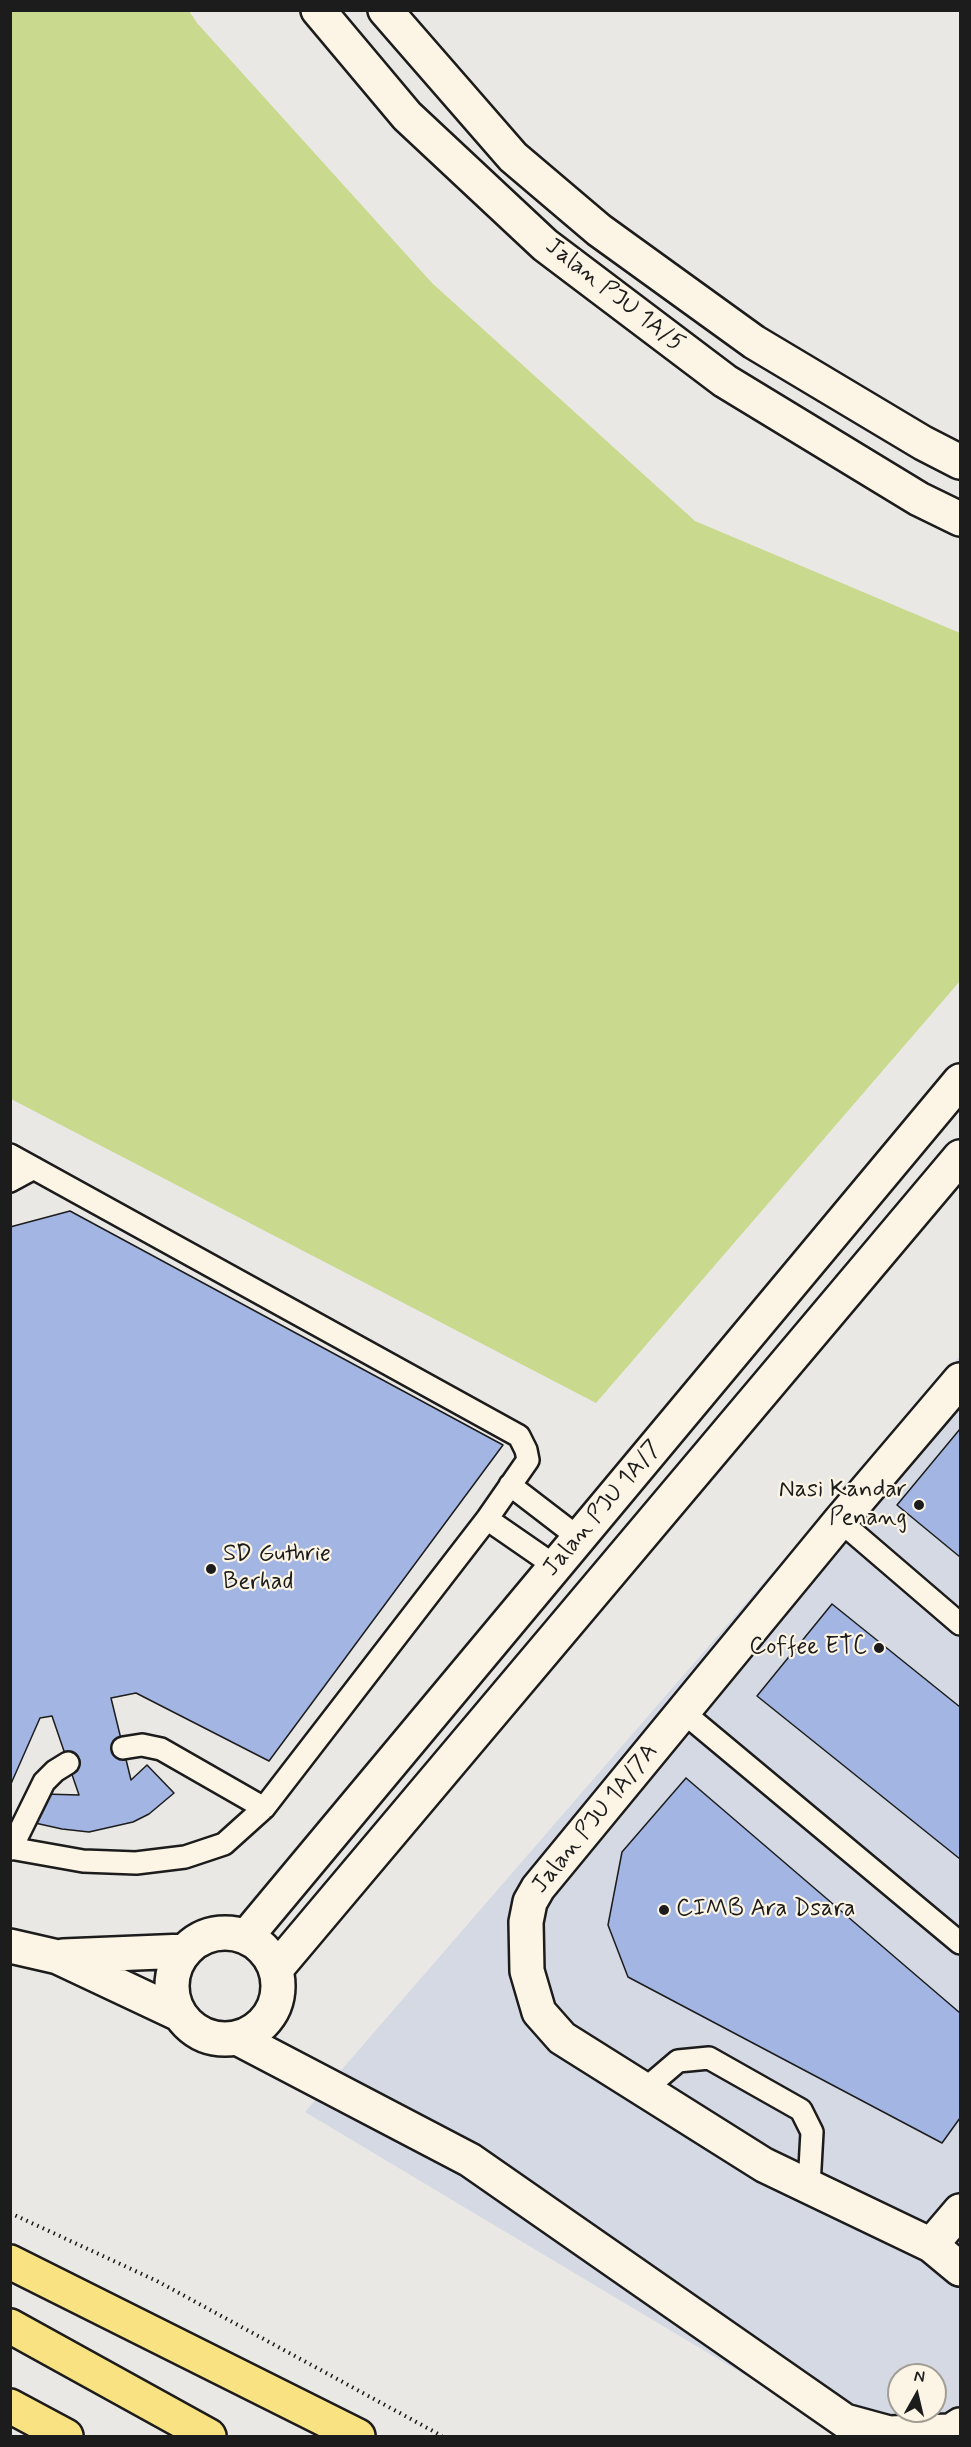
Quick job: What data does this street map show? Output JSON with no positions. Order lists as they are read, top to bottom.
{
  "streets": {
    "street": ["Jalan PJU 1A/5", "Jalan PJU 1A/7", "Jalan PJU 1A/7A"]
  },
  "places": [
    "Nasi Kandar Penang",
    "SD Guthrie Berhad",
    "Coffee ETC",
    "CIMB Ara Dsara"
  ],
  "north": "top"
}
